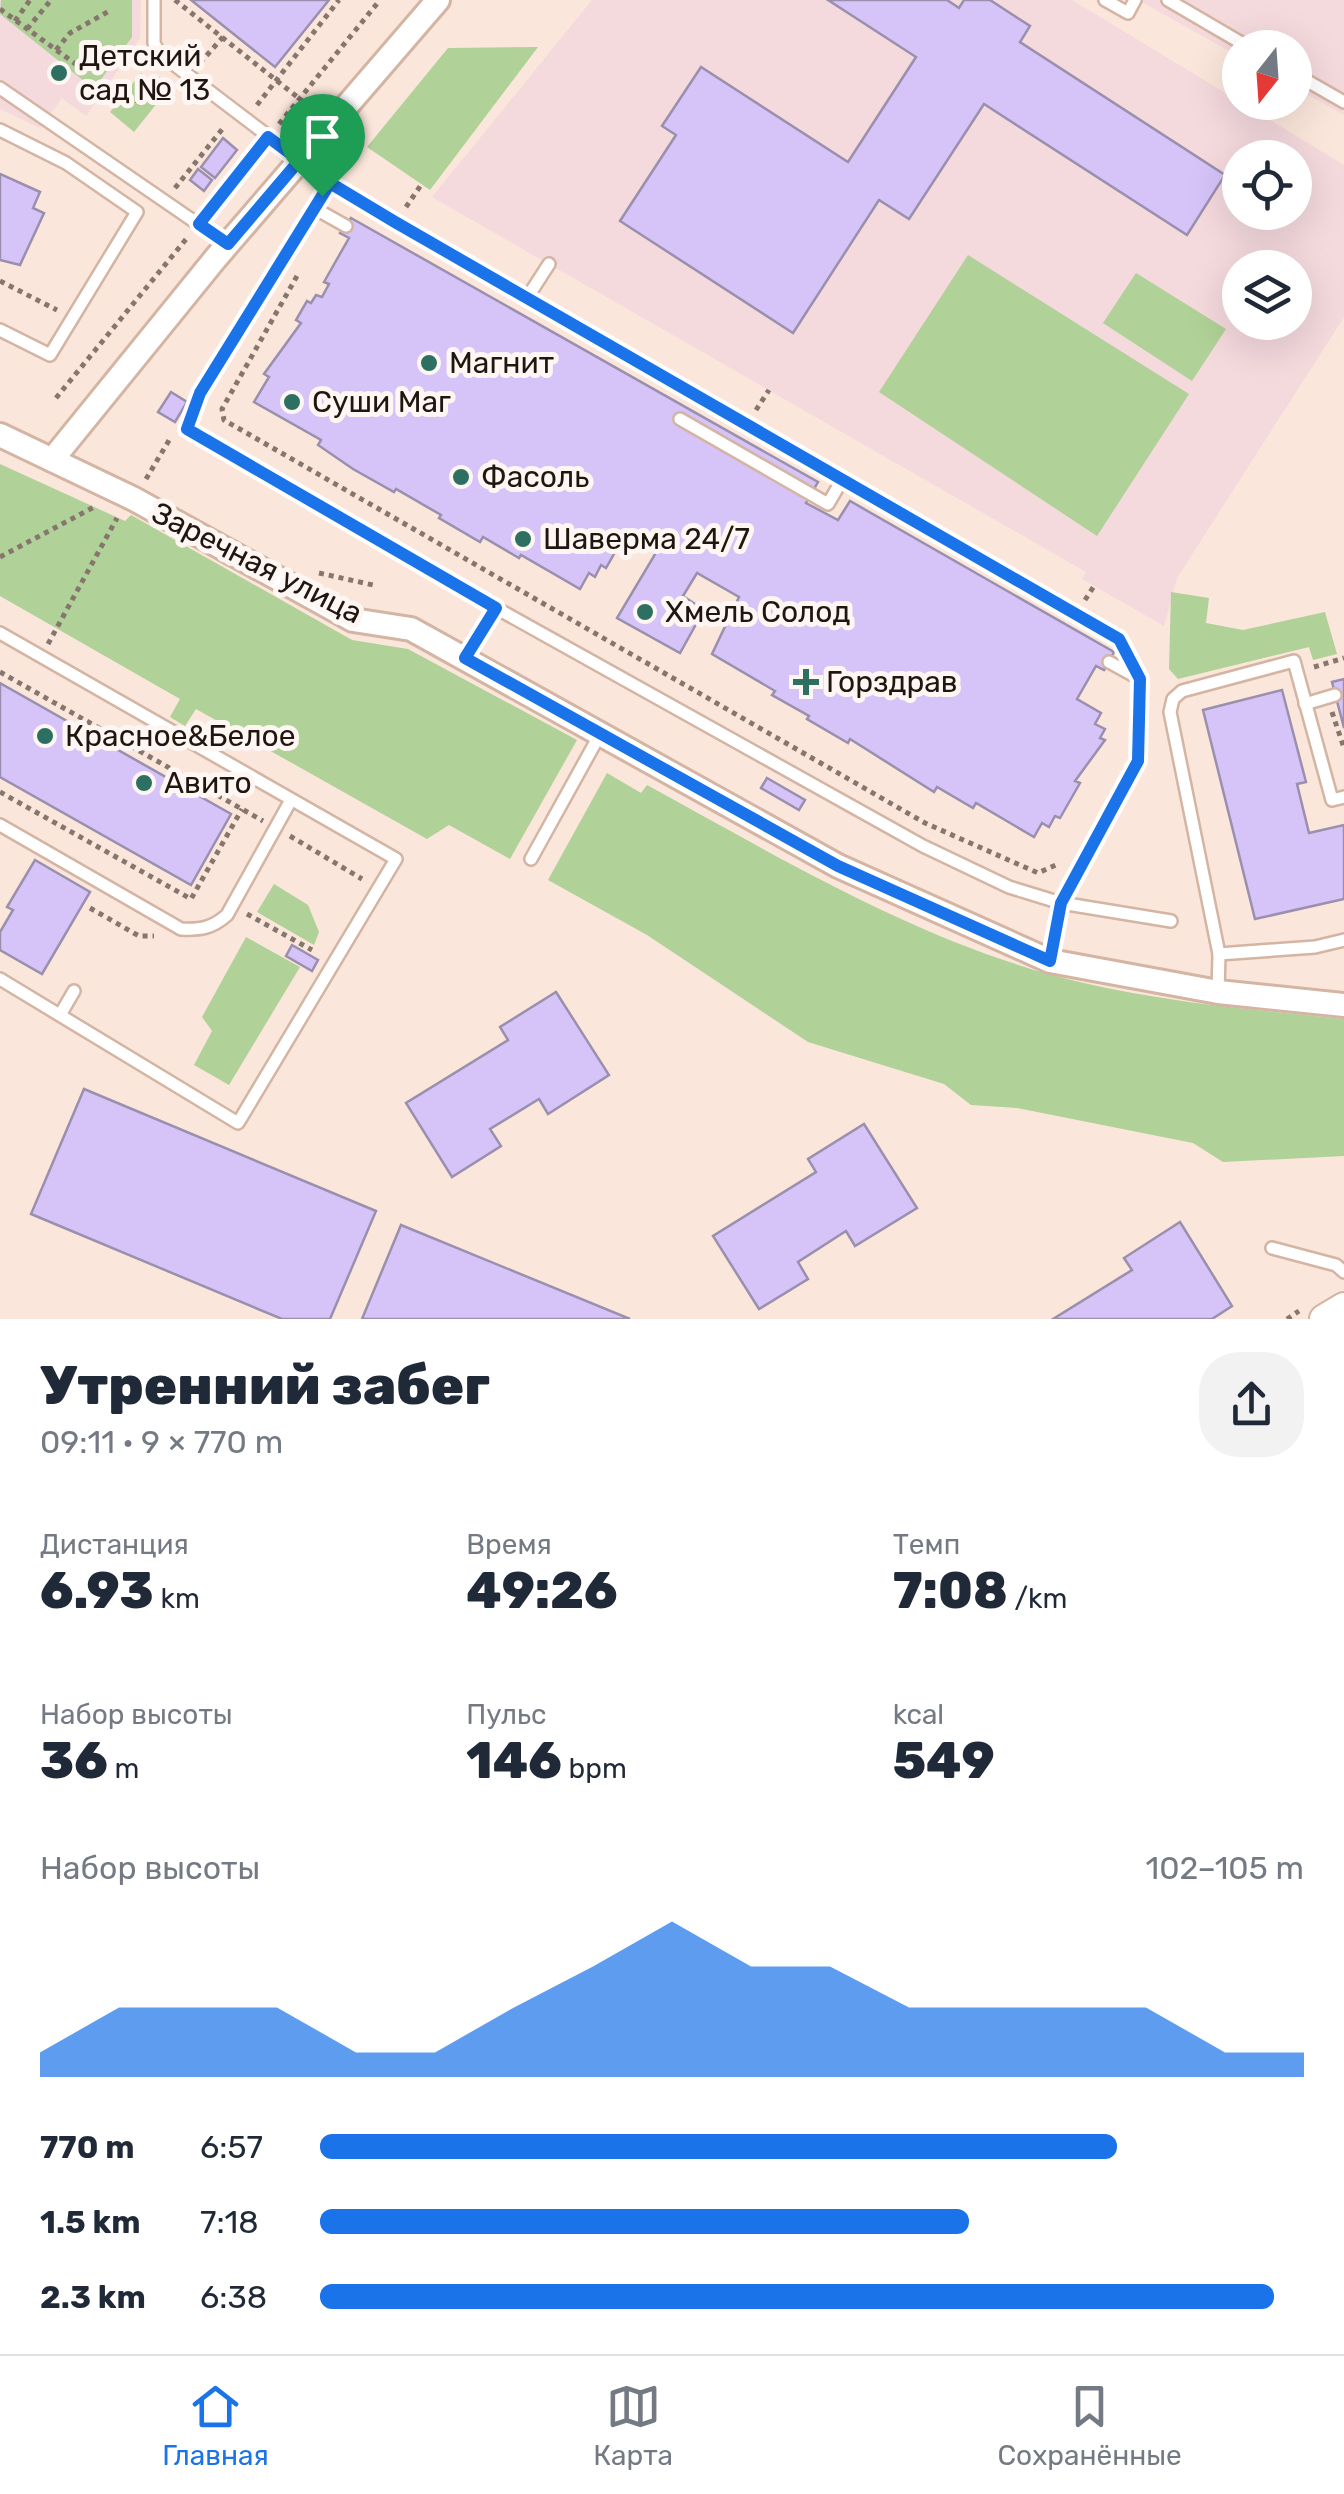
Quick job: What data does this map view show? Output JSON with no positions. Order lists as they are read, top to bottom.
{
  "streets": {
    "street": ["Заречная улица"]
  },
  "places": {
    "other": [
      "Детский сад № 13",
      "Магнит",
      "Суши Маг",
      "Фасоль",
      "Шаверма 24/7",
      "Хмель Солод",
      "Красное&Белое",
      "Авито"
    ],
    "health": ["Горздрав"]
  },
  "north": "bottom",
  "page": {
    "heading": ["Утренний забег", "09:11 · 9 × 770 m"],
    "stats": [
      ["Дистанция", "6.93 km"],
      ["Время", "49:26"],
      ["Темп", "7:08 /km"],
      ["Набор высоты", "36 m"],
      ["Пульс", "146 bpm"],
      ["kcal", "549"]
    ],
    "chart": ["Набор высоты", "102–105 m"],
    "list": [
      {
        "name": "770 m",
        "note": "6:57"
      },
      {
        "name": "1.5 km",
        "note": "7:18"
      },
      {
        "name": "2.3 km",
        "note": "6:38"
      }
    ],
    "tabs": ["Главная", "Карта", "Сохранённые"]
  }
}
